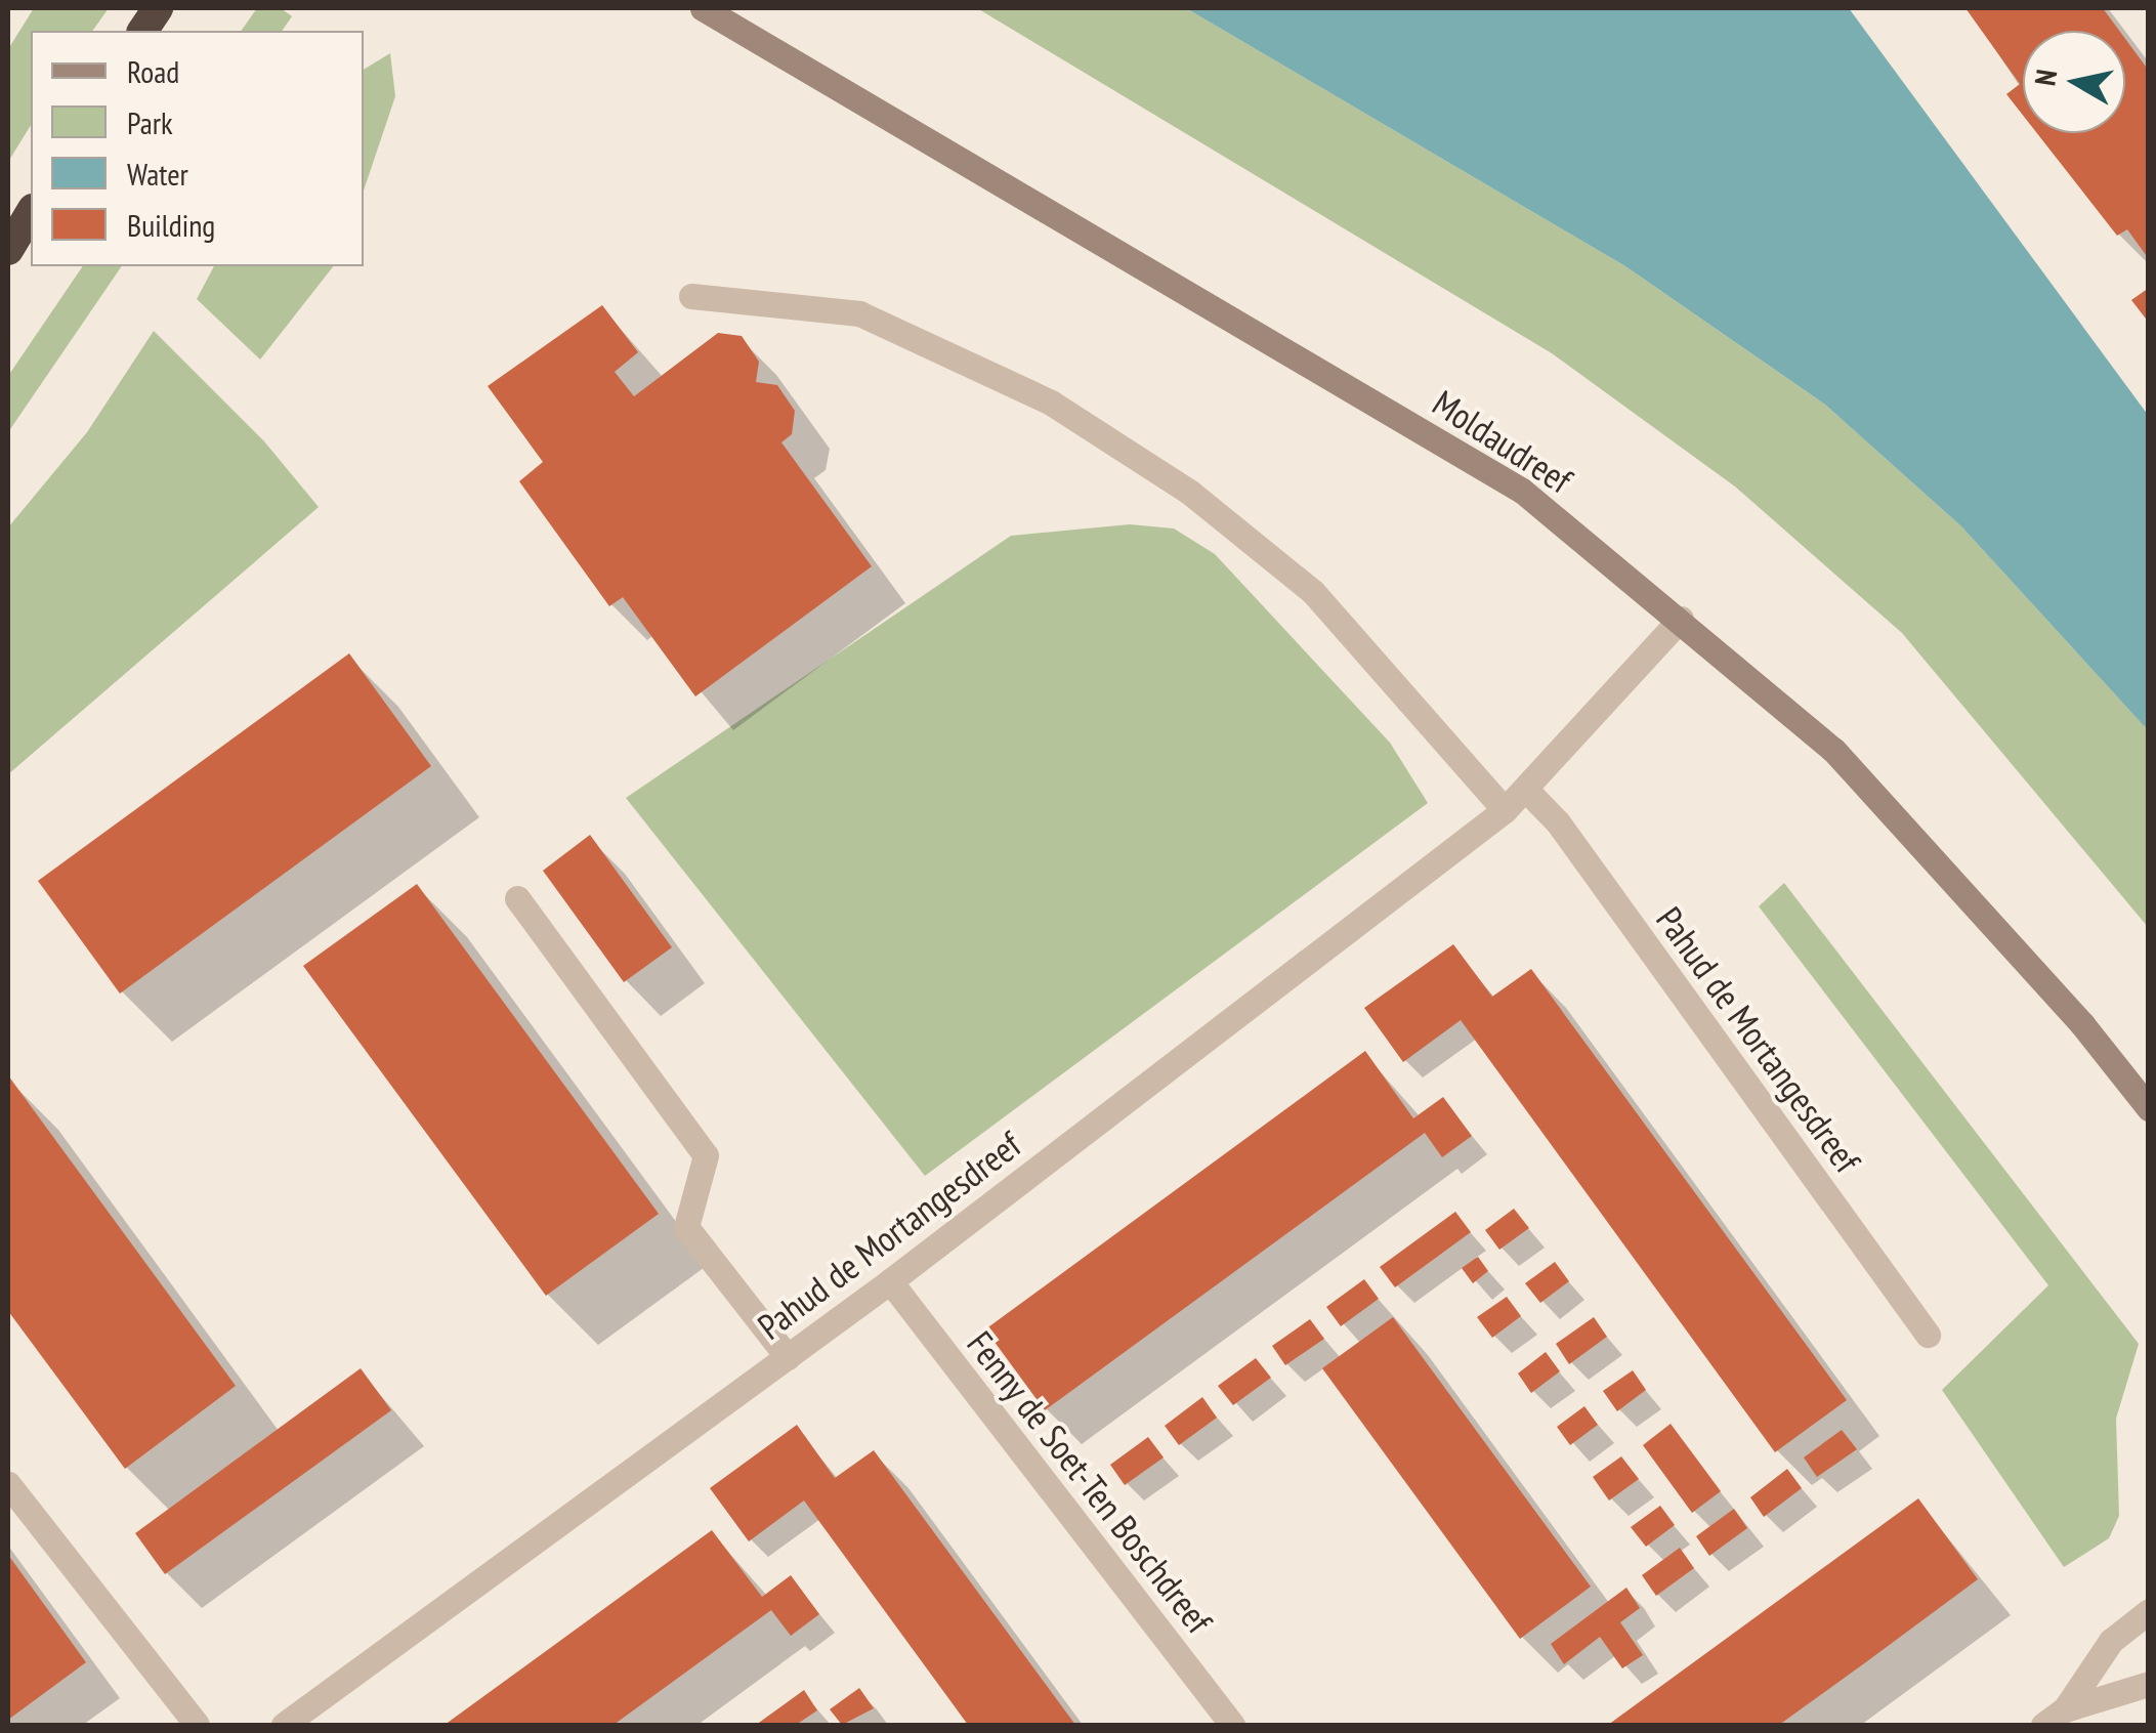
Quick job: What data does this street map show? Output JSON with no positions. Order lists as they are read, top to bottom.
{
  "streets": {
    "street": ["Moldaudreef", "Pahud de Mortangesdreef", "Fenny de Soet-Ten Boschdreef"]
  },
  "crossings": [
    ["Moldaudreef", "Pahud de Mortangesdreef"],
    ["Pahud de Mortangesdreef", "Fenny de Soet-Ten Boschdreef"]
  ],
  "legend": [
    "Road",
    "Park",
    "Water",
    "Building"
  ],
  "north": "left"
}
